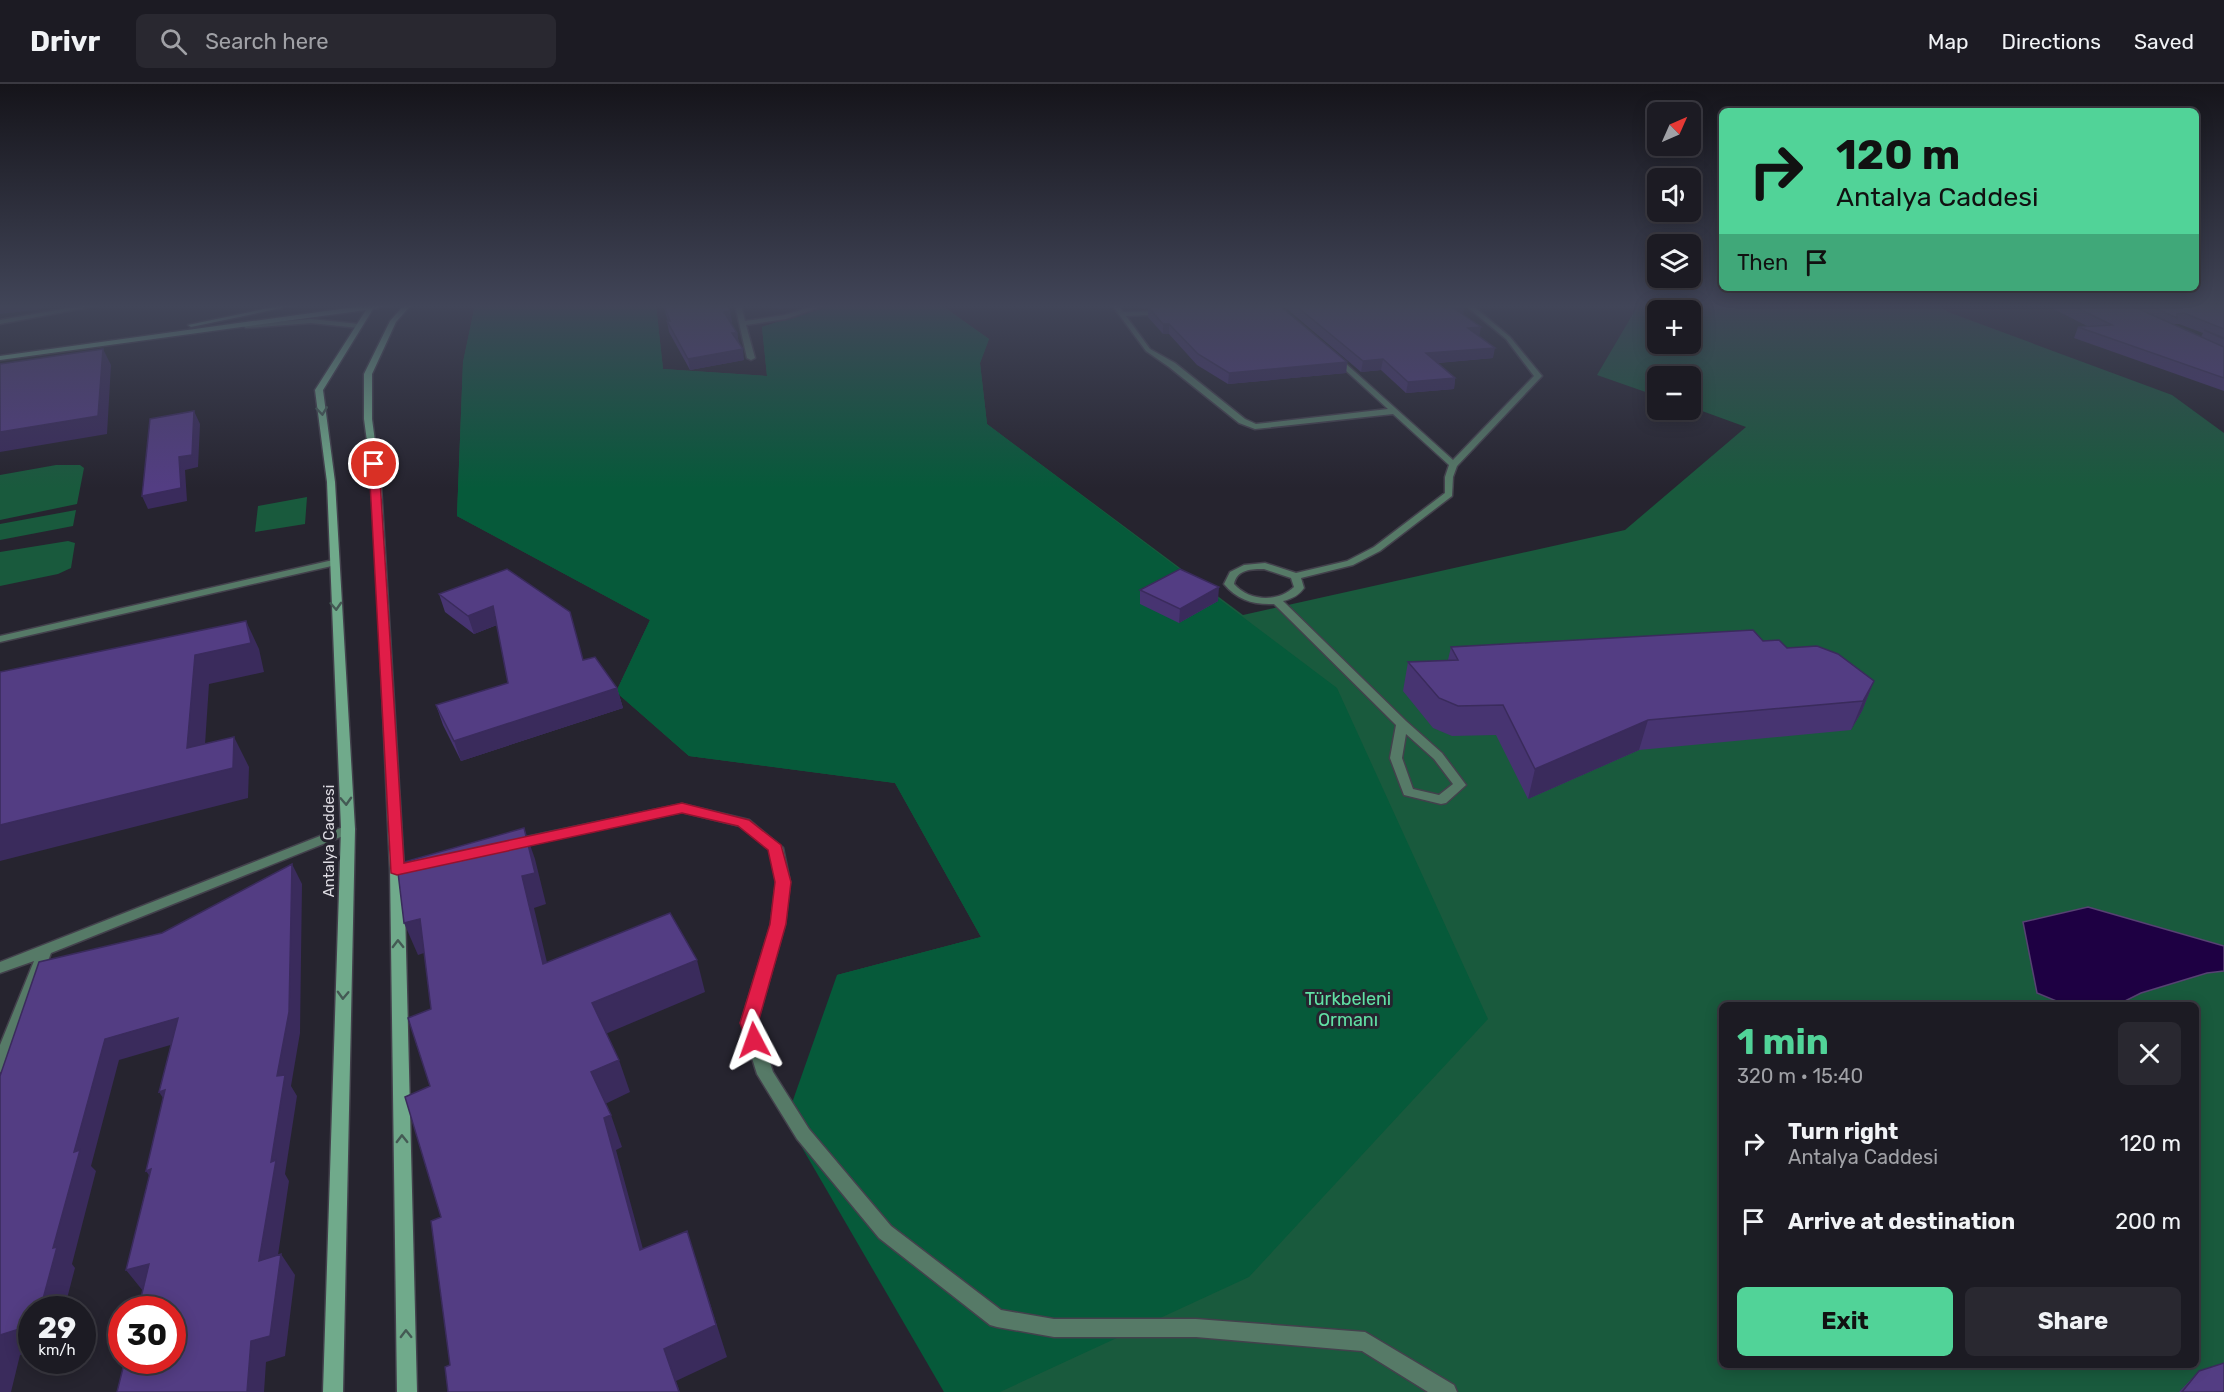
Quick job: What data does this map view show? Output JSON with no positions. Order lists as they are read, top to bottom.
{
  "streets": {
    "main road": ["Antalya Caddesi"]
  },
  "parks": ["Türkbeleni Ormanı"],
  "north": "top right",
  "page": {
    "header": "Drivr",
    "search": "Search here",
    "nav": ["Map", "Directions", "Saved"],
    "map_buttons": ["+", "−"],
    "turn": ["120 m", "Antalya Caddesi"],
    "then": "Then",
    "heading": ["1 min", "320 m · 15:40"],
    "list": [
      {
        "name": "Turn right",
        "note": "Antalya Caddesi",
        "value": "120 m"
      },
      {
        "name": "Arrive at destination",
        "value": "200 m"
      }
    ],
    "buttons": ["Exit", "Share"],
    "speed": "29 km/h",
    "limit": "30"
  }
}
